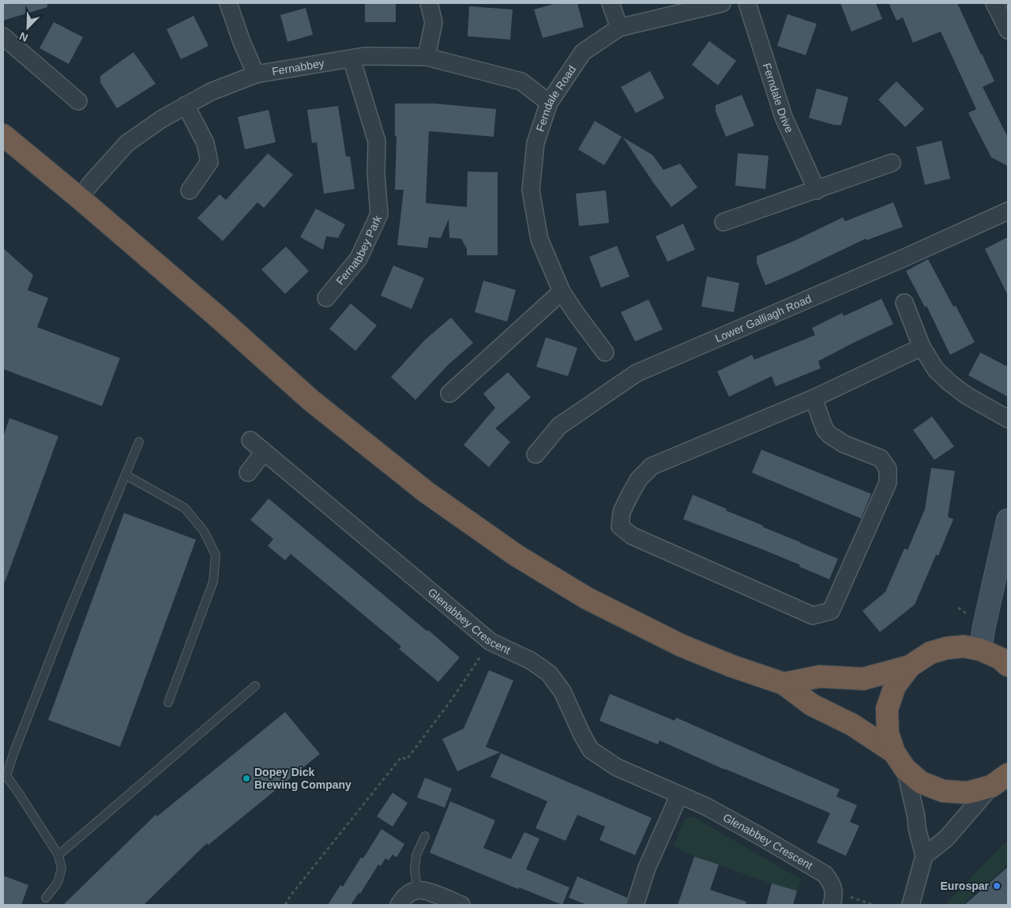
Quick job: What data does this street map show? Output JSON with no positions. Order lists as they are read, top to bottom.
{
  "streets": {
    "street": [
      "Fernabbey",
      "Ferndale Drive",
      "Ferndale Road",
      "Fernabbey Park",
      "Lower Galliagh Road",
      "Glenabbey Crescent"
    ]
  },
  "crossings": [
    ["Fernabbey", "Ferndale Road"],
    ["Fernabbey", "Fernabbey Park"]
  ],
  "places": ["Dopey Dick Brewing Company", "Eurospar"],
  "north": "bottom left"
}
